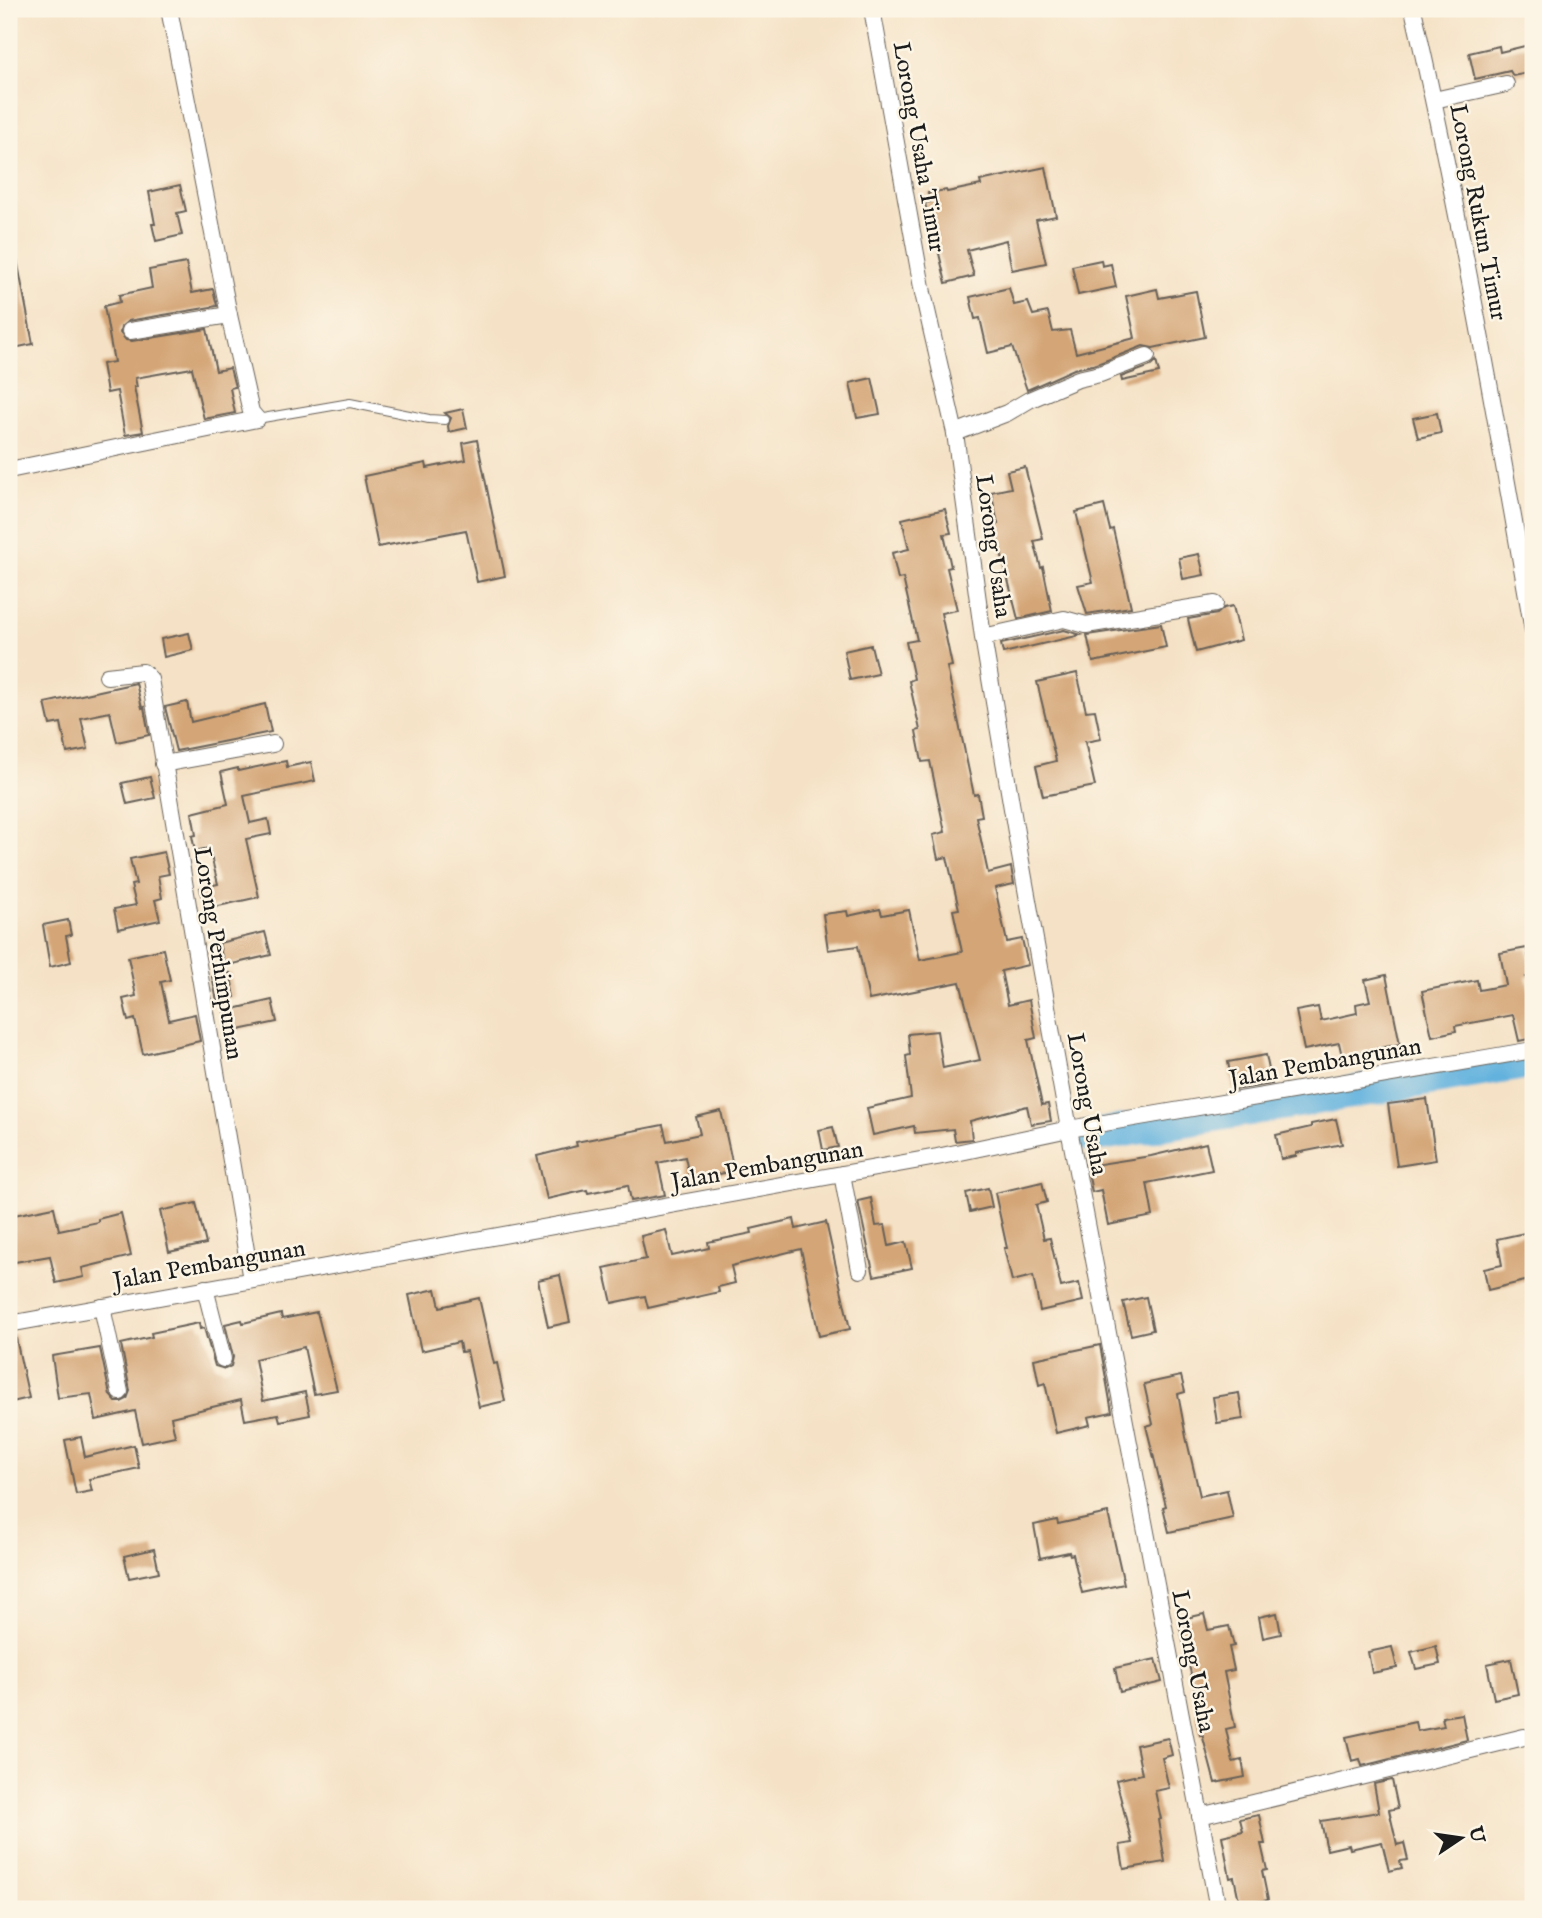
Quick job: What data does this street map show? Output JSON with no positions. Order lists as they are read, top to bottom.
{
  "streets": {
    "street": [
      "Lorong Usaha Timur",
      "Lorong Rukun Timur",
      "Lorong Usaha",
      "Lorong Perhimpunan",
      "Jalan Pembangunan"
    ]
  },
  "crossings": [
    ["Lorong Usaha Timur", "Lorong Usaha"],
    ["Lorong Usaha", "Jalan Pembangunan"],
    ["Lorong Perhimpunan", "Jalan Pembangunan"]
  ],
  "north": "right"
}
